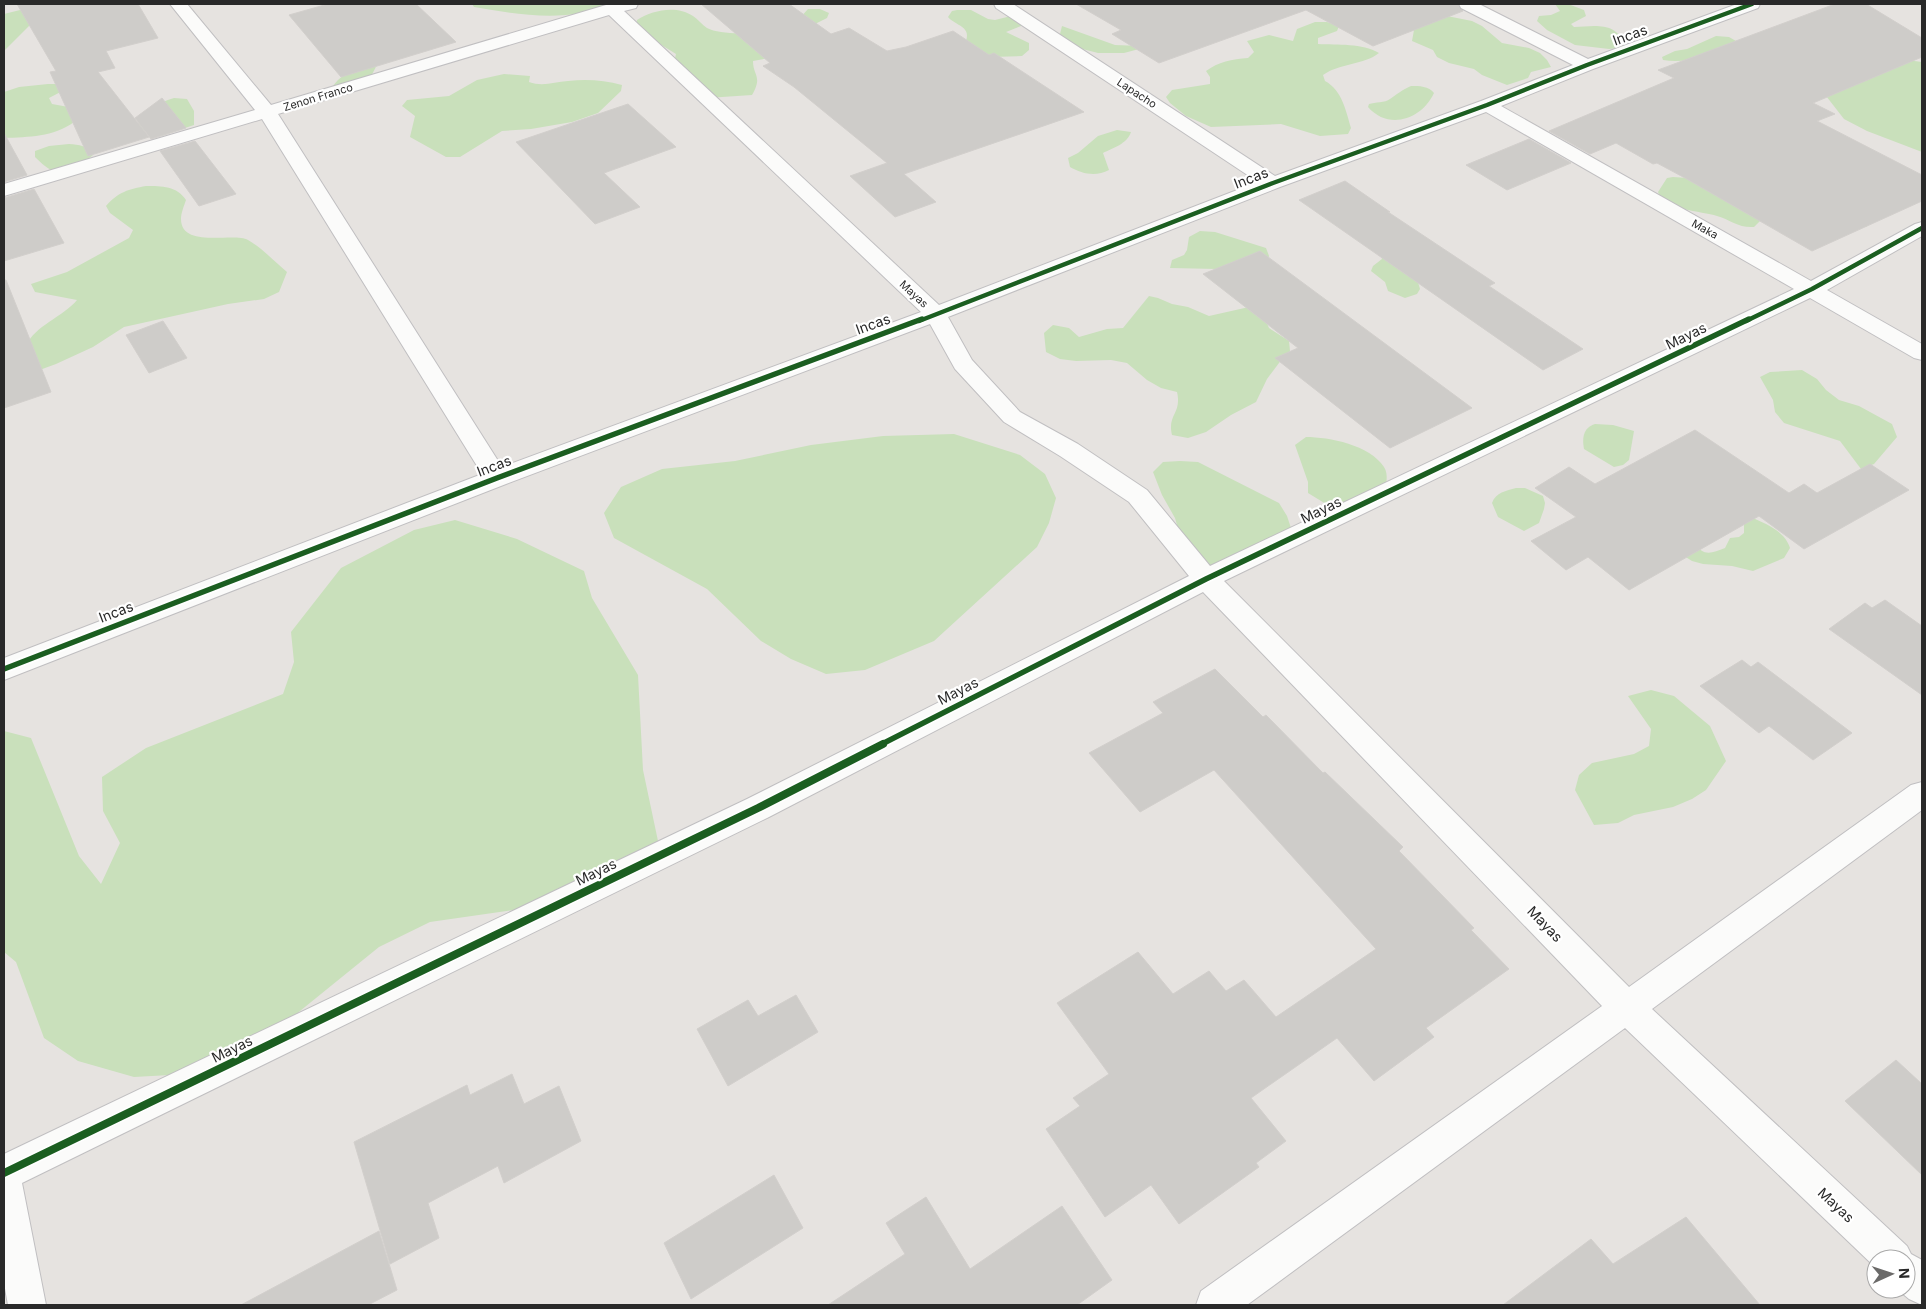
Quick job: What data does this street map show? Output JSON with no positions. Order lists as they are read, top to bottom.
{
  "streets": {
    "street": [
      "Incas",
      "Lapacho",
      "Zenon Franco",
      "Maka",
      "Mayas"
    ]
  },
  "crossings": [
    ["Incas", "Lapacho"],
    ["Incas", "Maka"],
    ["Incas", "Mayas"],
    ["Zenon Franco", "Mayas"],
    ["Maka", "Mayas"]
  ],
  "north": "right"
}
